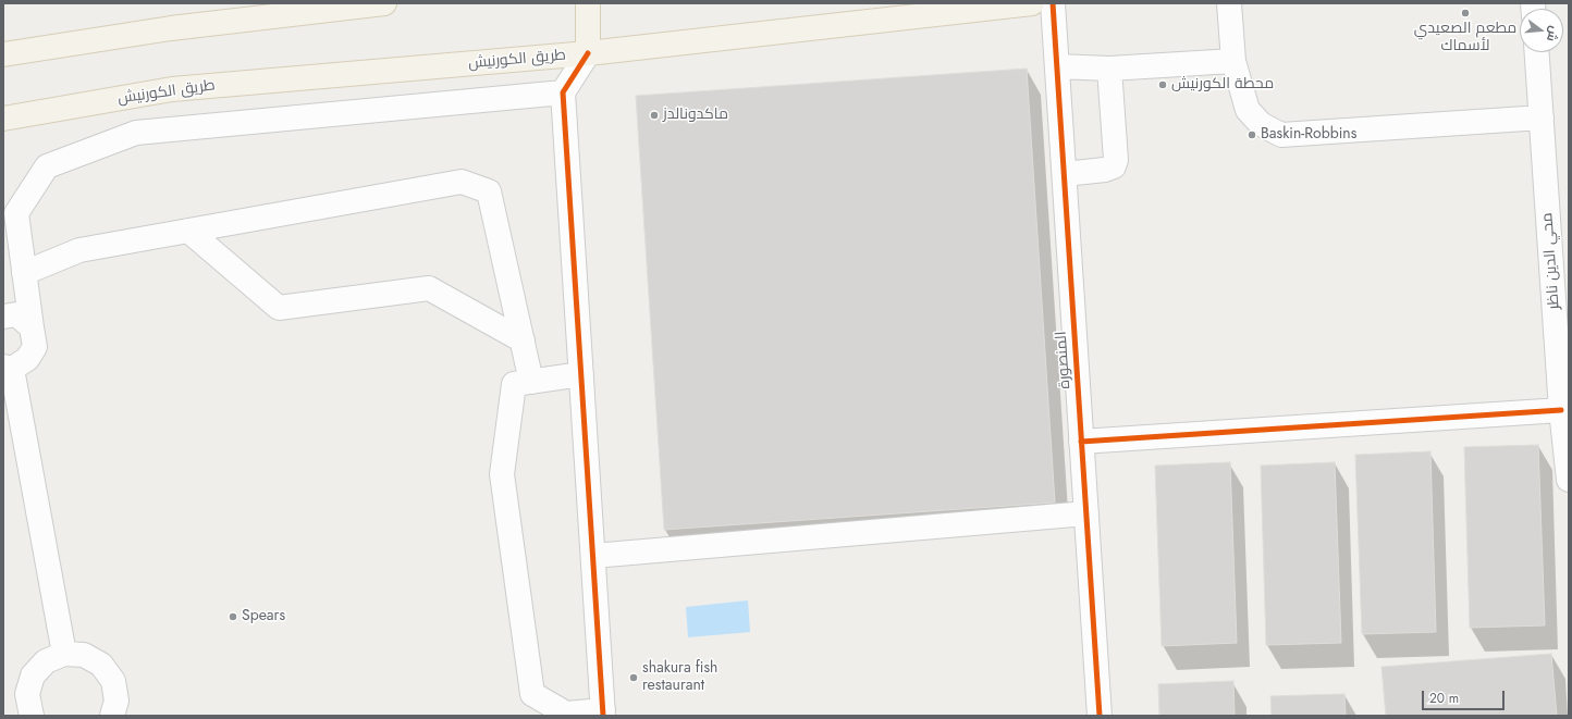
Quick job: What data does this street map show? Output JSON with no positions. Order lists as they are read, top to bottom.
{
  "streets": {
    "main road": ["طريق الكورنيش"],
    "street": ["محي الدين ناظر", "المنصورة"]
  },
  "places": [
    "مطعم الصعيدي لأسماك",
    "محطة الكورنيش",
    "ماكدونالدز",
    "Baskin-Robbins",
    "Spears",
    "shakura fish restaurant"
  ],
  "scale_bar": "20 m",
  "north": "right"
}
